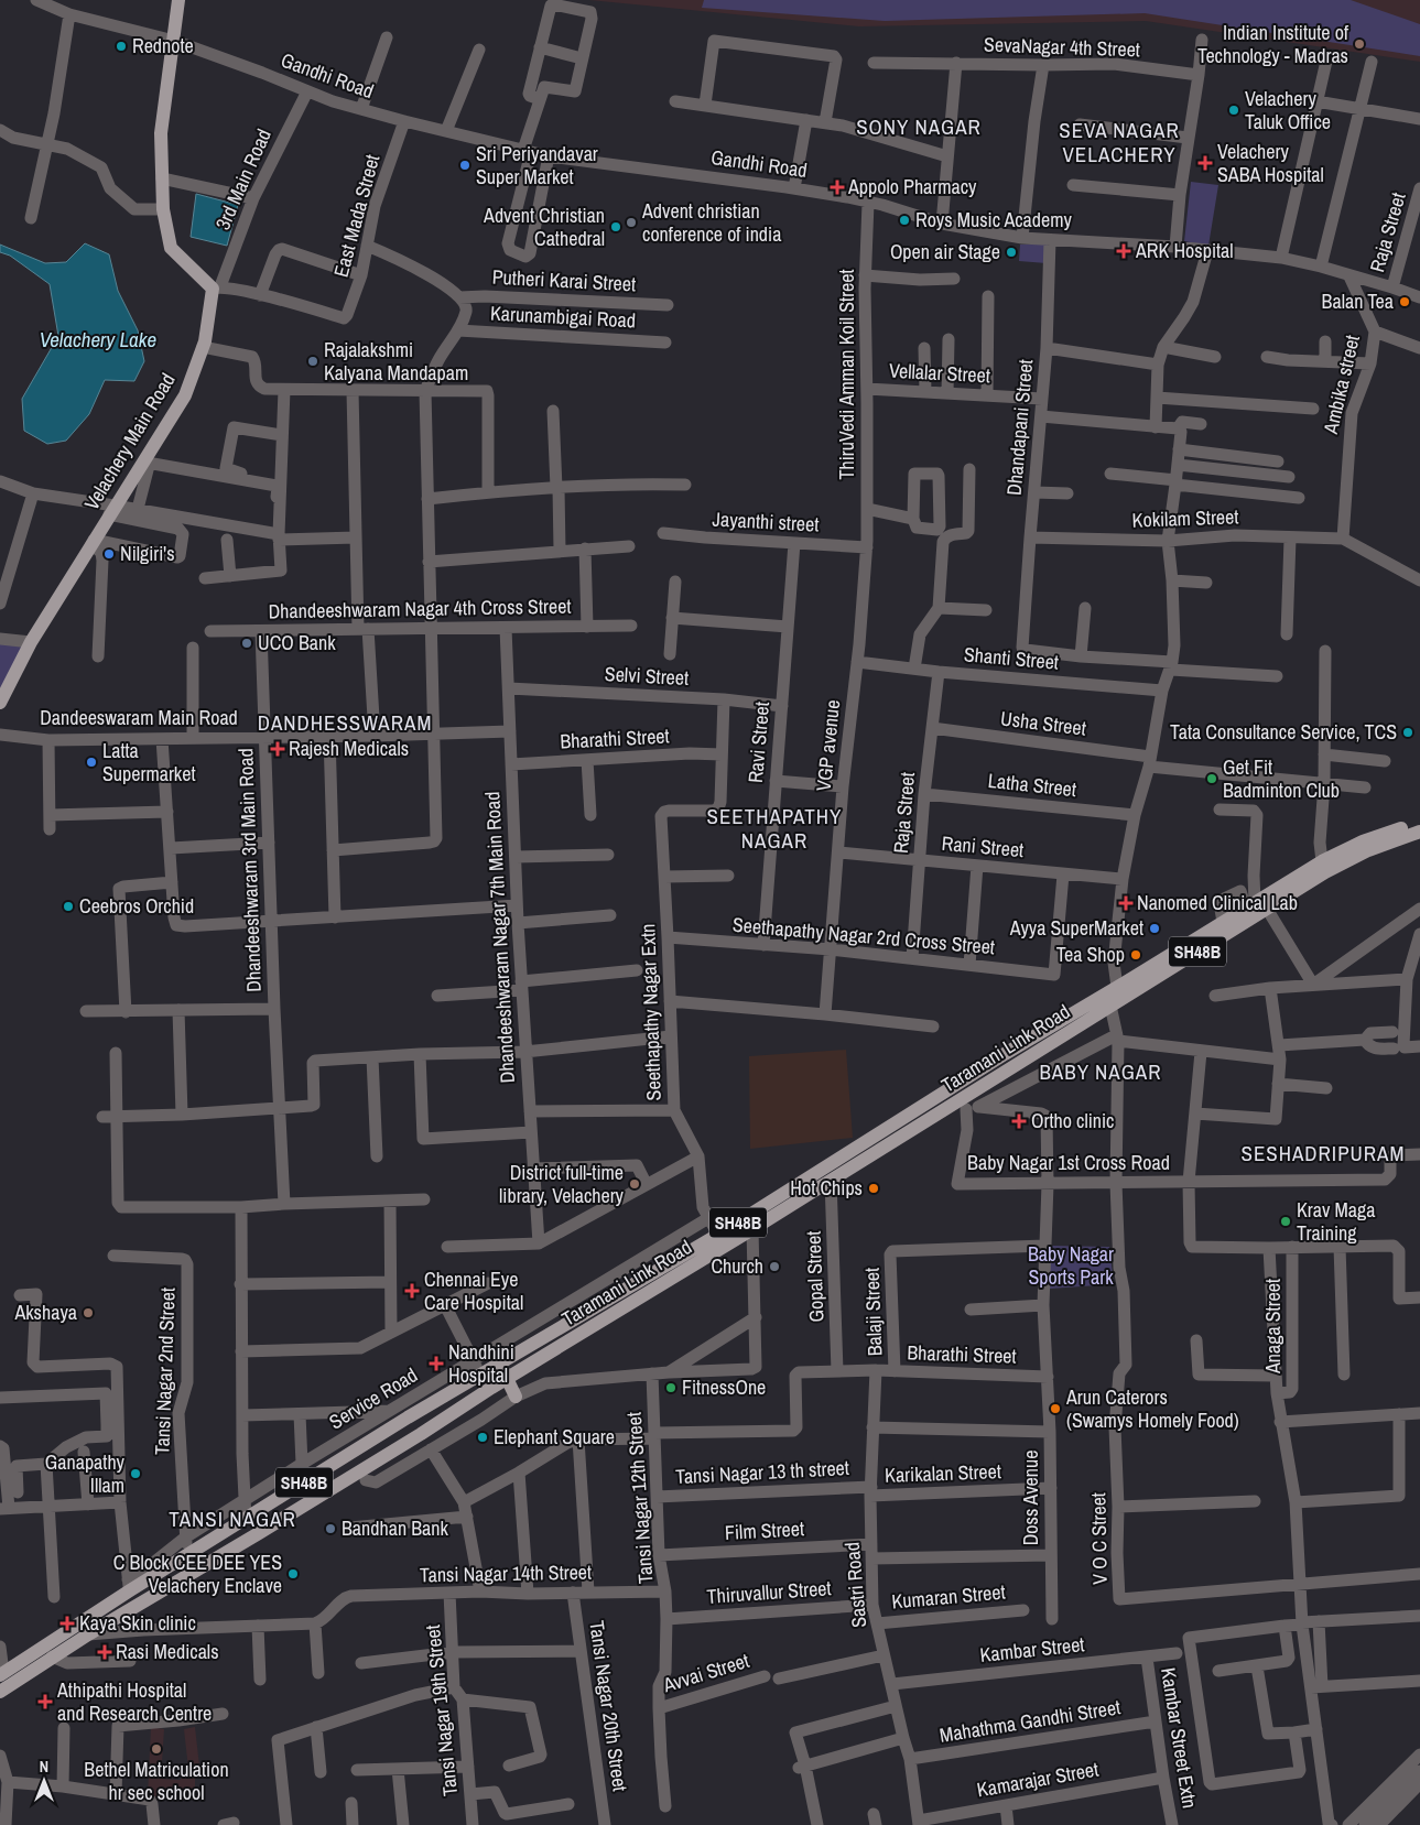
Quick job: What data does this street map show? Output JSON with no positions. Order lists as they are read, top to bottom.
{
  "streets": {
    "main road": ["Velachery Main Road", "SH48B", "Taramani Link Road"],
    "street": [
      "SevaNagar 4th Street",
      "Gandhi Road",
      "3rd Main Road",
      "East Mada Street",
      "Raja Street",
      "Putheri Karai Street",
      "Karunambigai Road",
      "Vellalar Street",
      "ThiruVedi Amman Koil Street",
      "Ambika street",
      "Dhandapani Street",
      "Kokilam Street",
      "Jayanthi street",
      "Dhandeeshwaram Nagar 4th Cross Street",
      "Shanti Street",
      "Selvi Street",
      "Dandeeswaram Main Road",
      "Usha Street",
      "Bharathi Street",
      "Ravi Street",
      "VGP avenue",
      "Latha Street",
      "Rani Street",
      "Dhandeeshwaram 3rd Main Road",
      "Seethapathy Nagar 2rd Cross Street",
      "Dhandeeshwaram Nagar 7th Main Road",
      "Seethapathy Nagar Extn",
      "Baby Nagar 1st Cross Road",
      "Gopal Street",
      "Balaji Street",
      "Anaga Street",
      "Tansi Nagar 2nd Street",
      "Service Road",
      "Tansi Nagar 13 th street",
      "Karikalan Street",
      "Tansi Nagar 12th Street",
      "Doss Avenue",
      "Film Street",
      "V O C Street",
      "Tansi Nagar 14th Street",
      "Sastri Road",
      "Thiruvallur Street",
      "Kumaran Street",
      "Kambar Street",
      "Avvai Street",
      "Tansi Nagar 20th Street",
      "Tansi Nagar 19th Street",
      "Mahathma Gandhi Street",
      "Kambar Street Extn",
      "Kamarajar Street"
    ]
  },
  "crossings": [
    ["Gandhi Road", "3rd Main Road"],
    ["Gandhi Road", "East Mada Street"],
    ["Gandhi Road", "Raja Street"],
    ["Gandhi Road", "ThiruVedi Amman Koil Street"],
    ["Gandhi Road", "Ambika street"],
    ["Gandhi Road", "Dhandapani Street"],
    ["3rd Main Road", "Velachery Main Road"],
    ["Raja Street", "Shanti Street"],
    ["Raja Street", "Usha Street"],
    ["Raja Street", "Latha Street"],
    ["Raja Street", "Rani Street"],
    ["Raja Street", "Seethapathy Nagar 2rd Cross Street"],
    ["Vellalar Street", "ThiruVedi Amman Koil Street"],
    ["Vellalar Street", "Dhandapani Street"],
    ["ThiruVedi Amman Koil Street", "Jayanthi street"],
    ["ThiruVedi Amman Koil Street", "VGP avenue"],
    ["Ambika street", "Kokilam Street"],
    ["Dhandapani Street", "Kokilam Street"],
    ["Jayanthi street", "Ravi Street"],
    ["Jayanthi street", "VGP avenue"],
    ["Dhandeeshwaram Nagar 4th Cross Street", "Dhandeeshwaram 3rd Main Road"],
    ["Dhandeeshwaram Nagar 4th Cross Street", "Dhandeeshwaram Nagar 7th Main Road"],
    ["Shanti Street", "VGP avenue"],
    ["Selvi Street", "Ravi Street"],
    ["Selvi Street", "Dhandeeshwaram Nagar 7th Main Road"],
    ["Dandeeswaram Main Road", "Dhandeeshwaram 3rd Main Road"],
    ["Dandeeswaram Main Road", "Dhandeeshwaram Nagar 7th Main Road"],
    ["Bharathi Street", "Dhandeeshwaram Nagar 7th Main Road"],
    ["Bharathi Street", "Seethapathy Nagar Extn"],
    ["Bharathi Street", "Gopal Street"],
    ["Bharathi Street", "Balaji Street"],
    ["Bharathi Street", "Tansi Nagar 12th Street"],
    ["Bharathi Street", "Doss Avenue"],
    ["Bharathi Street", "Sastri Road"],
    ["Ravi Street", "Seethapathy Nagar 2rd Cross Street"],
    ["VGP avenue", "Rani Street"],
    ["VGP avenue", "Seethapathy Nagar 2rd Cross Street"],
    ["Rani Street", "Seethapathy Nagar 2rd Cross Street"],
    ["Seethapathy Nagar 2rd Cross Street", "Seethapathy Nagar Extn"],
    ["Seethapathy Nagar Extn", "Taramani Link Road"],
    ["Seethapathy Nagar Extn", "Service Road"],
    ["Taramani Link Road", "Baby Nagar 1st Cross Road"],
    ["Taramani Link Road", "Gopal Street"],
    ["Taramani Link Road", "Tansi Nagar 2nd Street"],
    ["Taramani Link Road", "Service Road"],
    ["Taramani Link Road", "V O C Street"],
    ["Baby Nagar 1st Cross Road", "Doss Avenue"],
    ["Baby Nagar 1st Cross Road", "V O C Street"],
    ["Balaji Street", "Doss Avenue"],
    ["Tansi Nagar 2nd Street", "Service Road"],
    ["Tansi Nagar 13 th street", "Karikalan Street"],
    ["Tansi Nagar 13 th street", "Tansi Nagar 12th Street"],
    ["Tansi Nagar 13 th street", "Sastri Road"],
    ["Karikalan Street", "Doss Avenue"],
    ["Karikalan Street", "Sastri Road"],
    ["Tansi Nagar 12th Street", "Film Street"],
    ["Tansi Nagar 12th Street", "Tansi Nagar 14th Street"],
    ["Tansi Nagar 12th Street", "Thiruvallur Street"],
    ["Tansi Nagar 12th Street", "Avvai Street"],
    ["Film Street", "Sastri Road"],
    ["Tansi Nagar 14th Street", "Tansi Nagar 20th Street"],
    ["Tansi Nagar 14th Street", "Tansi Nagar 19th Street"],
    ["Sastri Road", "Thiruvallur Street"],
    ["Sastri Road", "Kumaran Street"],
    ["Sastri Road", "Kambar Street"],
    ["Sastri Road", "Avvai Street"],
    ["Sastri Road", "Mahathma Gandhi Street"],
    ["Sastri Road", "Kamarajar Street"],
    ["Kambar Street", "Kambar Street Extn"],
    ["Mahathma Gandhi Street", "Kambar Street Extn"],
    ["Kambar Street Extn", "Kamarajar Street"]
  ],
  "districts": [
    "SONY NAGAR",
    "SEVA NAGAR VELACHERY",
    "DANDHESSWARAM",
    "SEETHAPATHY NAGAR",
    "BABY NAGAR",
    "SESHADRIPURAM",
    "TANSI NAGAR"
  ],
  "water": ["Velachery Lake"],
  "parks": ["Baby Nagar Sports Park"],
  "places": {
    "other": [
      "Indian Institute of Technology - Madras",
      "Rednote",
      "Velachery Taluk Office",
      "Sri Periyandavar Super Market",
      "Roys Music Academy",
      "Advent christian conference of india",
      "Advent Christian Cathedral",
      "Open air Stage",
      "Balan Tea",
      "Rajalakshmi Kalyana Mandapam",
      "Nilgiri's",
      "UCO Bank",
      "Tata Consultance Service, TCS",
      "Latta Supermarket",
      "Get Fit Badminton Club",
      "Ceebros Orchid",
      "Ayya SuperMarket",
      "Tea Shop",
      "District full-time library, Velachery",
      "Hot Chips",
      "Krav Maga Training",
      "Church",
      "Akshaya",
      "FitnessOne",
      "Arun Caterors (Swamys Homely Food)",
      "Elephant Square",
      "Ganapathy Illam",
      "Bandhan Bank",
      "C Block CEE DEE YES Velachery Enclave",
      "Bethel Matriculation hr sec school"
    ],
    "health": [
      "Velachery SABA Hospital",
      "Appolo Pharmacy",
      "ARK Hospital",
      "Rajesh Medicals",
      "Nanomed Clinical Lab",
      "Ortho clinic",
      "Chennai Eye Care Hospital",
      "Nandhini Hospital",
      "Kaya Skin clinic",
      "Rasi Medicals",
      "Athipathi Hospital and Research Centre"
    ]
  },
  "north": "top"
}
